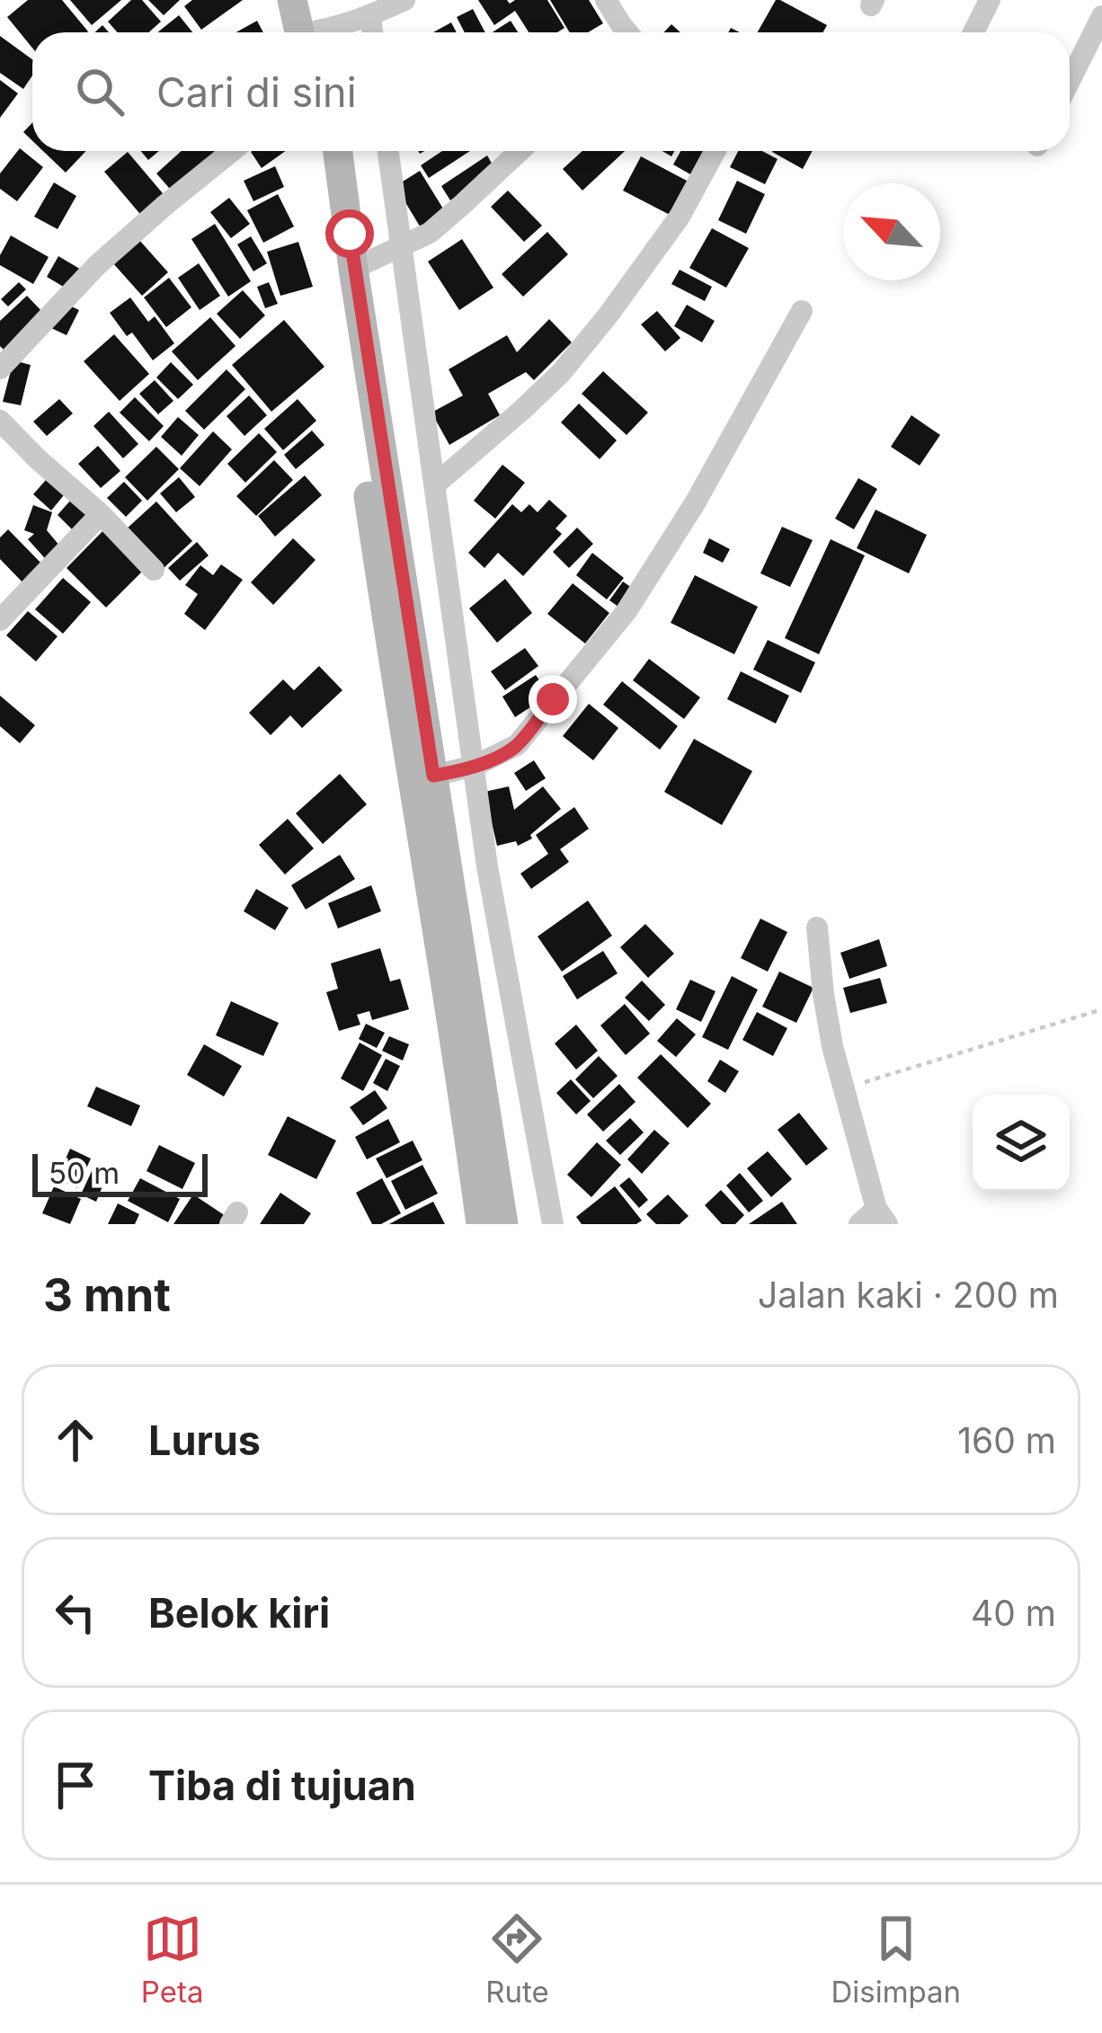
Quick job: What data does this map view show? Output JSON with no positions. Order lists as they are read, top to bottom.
{
  "scale_bar": "50 m",
  "north": "top left",
  "page": {
    "search": "Cari di sini",
    "scale": "50 m",
    "heading": ["3 mnt", "Jalan kaki · 200 m"],
    "list": [
      ["Lurus", "160 m"],
      ["Belok kiri", "40 m"],
      "Tiba di tujuan"
    ],
    "nav": ["Peta", "Rute", "Disimpan"]
  }
}
